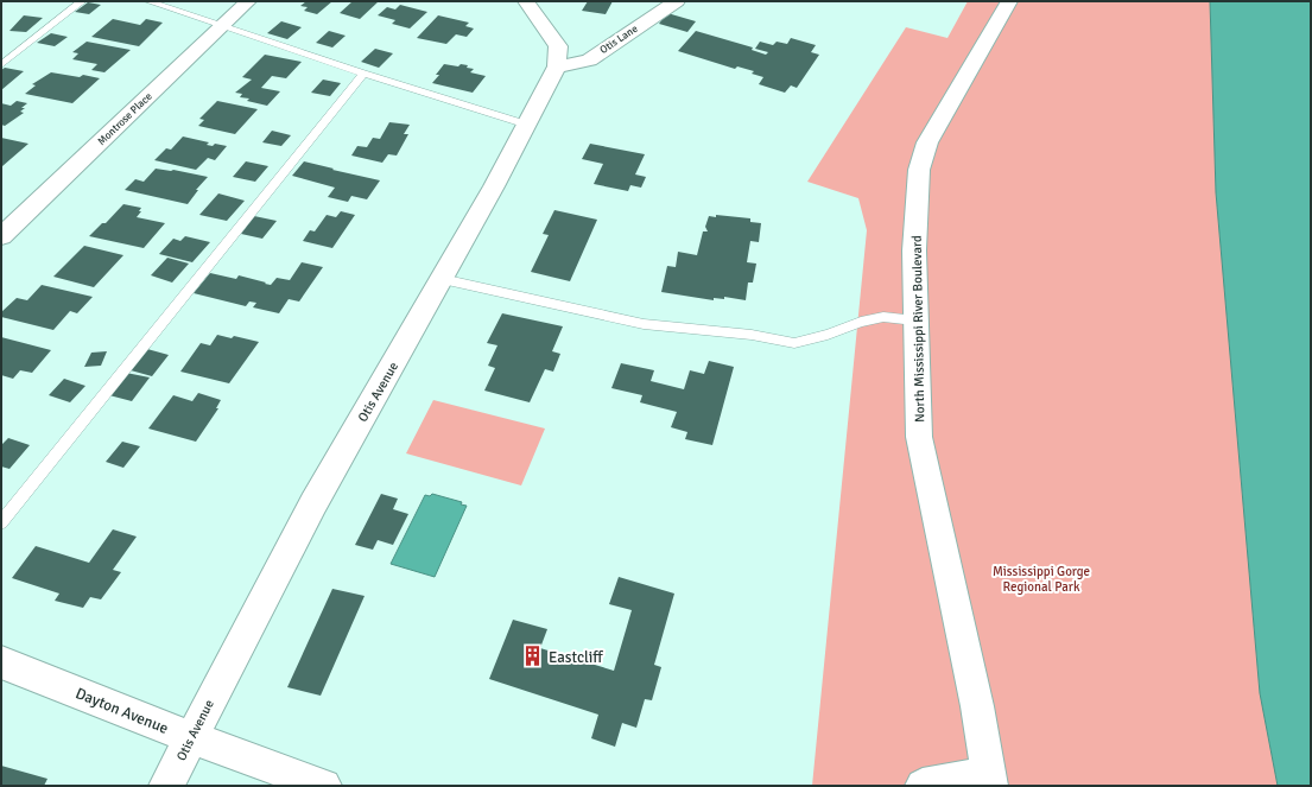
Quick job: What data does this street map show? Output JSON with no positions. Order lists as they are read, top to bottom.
{
  "streets": {
    "street": [
      "Otis Lane",
      "Montrose Place",
      "North Mississippi River Boulevard",
      "Otis Avenue",
      "Dayton Avenue"
    ]
  },
  "crossings": [
    ["Otis Lane", "Otis Avenue"],
    ["Otis Avenue", "Dayton Avenue"]
  ],
  "parks": ["Mississippi Gorge Regional Park"],
  "places": {
    "building": ["Eastcliff"]
  }
}
